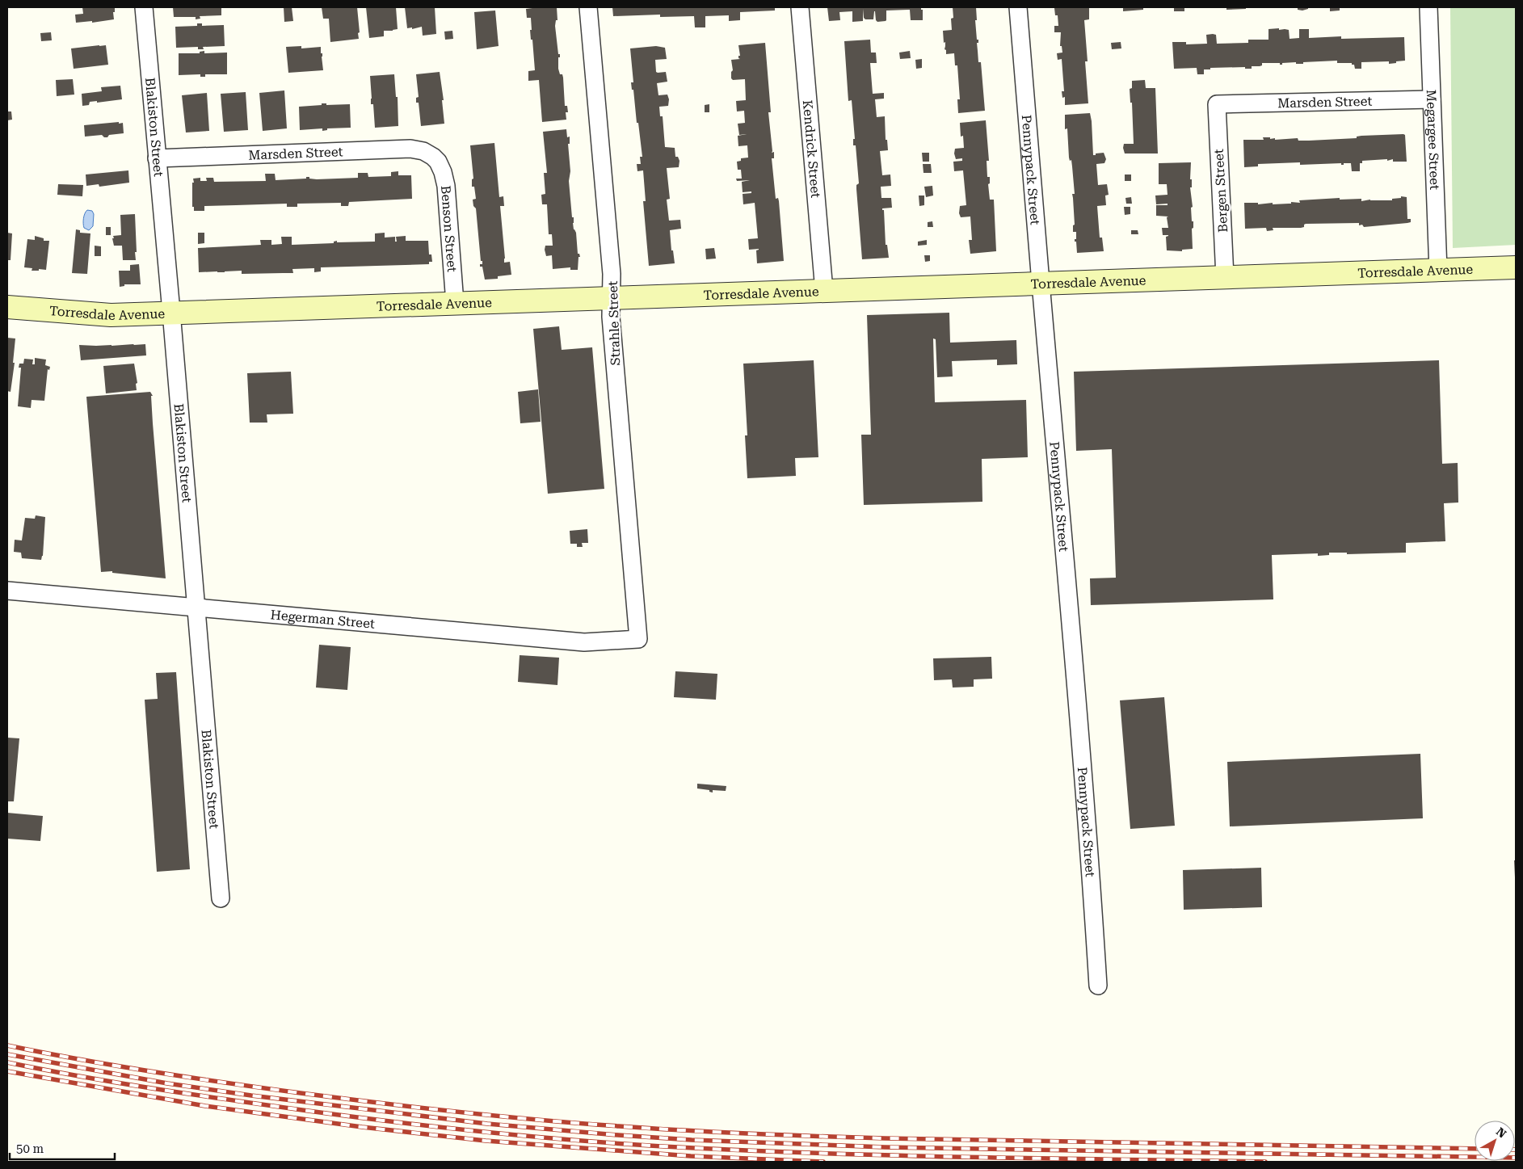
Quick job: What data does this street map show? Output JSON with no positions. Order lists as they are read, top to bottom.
{
  "streets": {
    "street": [
      "Marsden Street",
      "Blakiston Street",
      "Megargee Street",
      "Kendrick Street",
      "Pennypack Street",
      "Bergen Street",
      "Benson Street",
      "Torresdale Avenue",
      "Strahle Street",
      "Hegerman Street"
    ]
  },
  "crossings": [
    ["Marsden Street", "Blakiston Street"],
    ["Marsden Street", "Megargee Street"],
    ["Marsden Street", "Bergen Street"],
    ["Marsden Street", "Benson Street"],
    ["Blakiston Street", "Torresdale Avenue"],
    ["Blakiston Street", "Hegerman Street"],
    ["Megargee Street", "Torresdale Avenue"],
    ["Kendrick Street", "Torresdale Avenue"],
    ["Pennypack Street", "Torresdale Avenue"],
    ["Bergen Street", "Torresdale Avenue"],
    ["Benson Street", "Torresdale Avenue"],
    ["Torresdale Avenue", "Strahle Street"],
    ["Strahle Street", "Hegerman Street"]
  ],
  "scale_bar": "50 m",
  "north": "top right"
}
